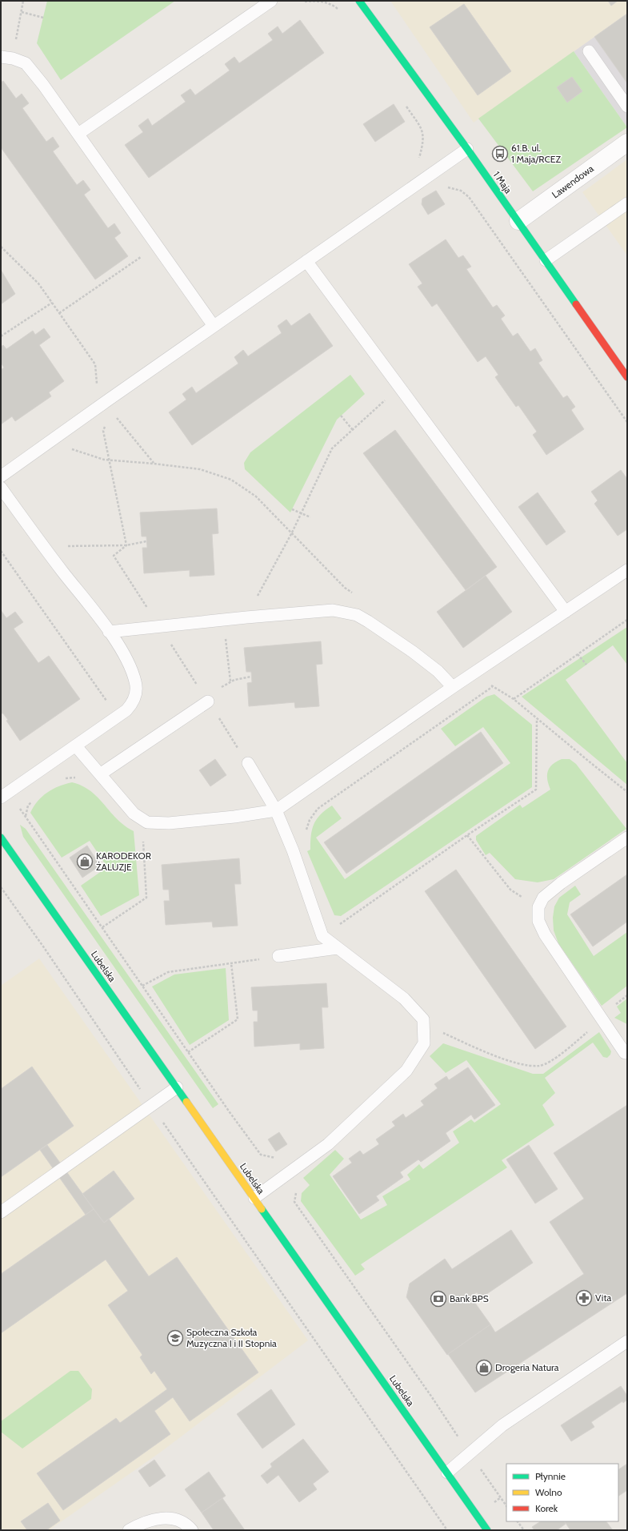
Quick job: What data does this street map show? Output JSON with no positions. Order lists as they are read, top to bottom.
{
  "streets": {
    "main road": ["1 Maja", "Lubelska"],
    "street": ["Lawendowa"]
  },
  "crossings": [
    ["Lawendowa", "1 Maja"]
  ],
  "places": {
    "bus stop": ["61.B. ul. 1 Maja/RCEZ"],
    "shop": ["KARODEKOR ŻALUZJE", "Drogeria Natura"],
    "pharmacy": ["Vita"],
    "bank": ["Bank BPS"],
    "school or university": ["Społeczna Szkoła Muzyczna I i II Stopnia"]
  },
  "legend": ["Płynnie", "Wolno", "Korek"]
}
